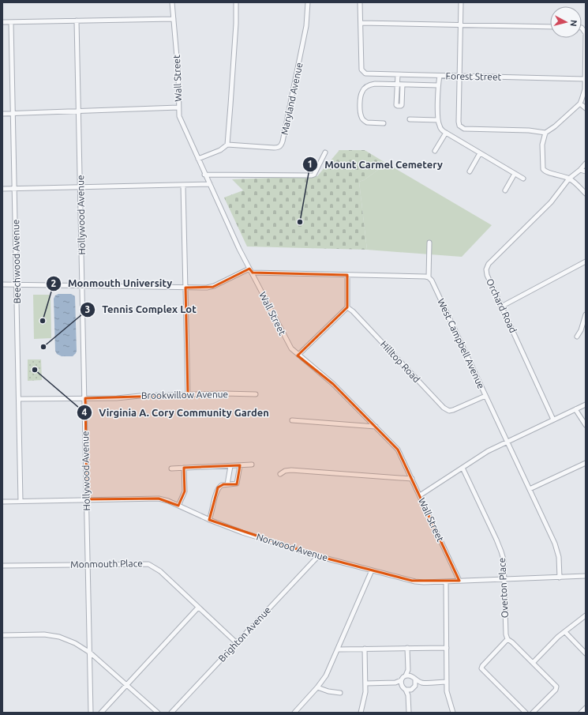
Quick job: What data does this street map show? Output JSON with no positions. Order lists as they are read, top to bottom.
{
  "streets": {
    "street": [
      "Forest Street",
      "Wall Street",
      "Maryland Avenue",
      "Hollywood Avenue",
      "Beechwood Avenue",
      "Orchard Road",
      "West Campbell Avenue",
      "Hilltop Road",
      "Brookwillow Avenue",
      "Norwood Avenue",
      "Monmouth Place",
      "Overton Place",
      "Brighton Avenue"
    ]
  },
  "crossings": [
    ["Wall Street", "Norwood Avenue"],
    ["Hollywood Avenue", "Brookwillow Avenue"],
    ["Hollywood Avenue", "Norwood Avenue"],
    ["Hollywood Avenue", "Monmouth Place"],
    ["Beechwood Avenue", "Brookwillow Avenue"],
    ["Beechwood Avenue", "Norwood Avenue"],
    ["West Campbell Avenue", "Hilltop Road"],
    ["West Campbell Avenue", "Norwood Avenue"],
    ["Norwood Avenue", "Overton Place"],
    ["Norwood Avenue", "Brighton Avenue"],
    ["Monmouth Place", "Brighton Avenue"]
  ],
  "places": [
    "Mount Carmel Cemetery",
    "Monmouth University",
    "Tennis Complex Lot",
    "Virginia A. Cory Community Garden"
  ],
  "north": "right"
}
